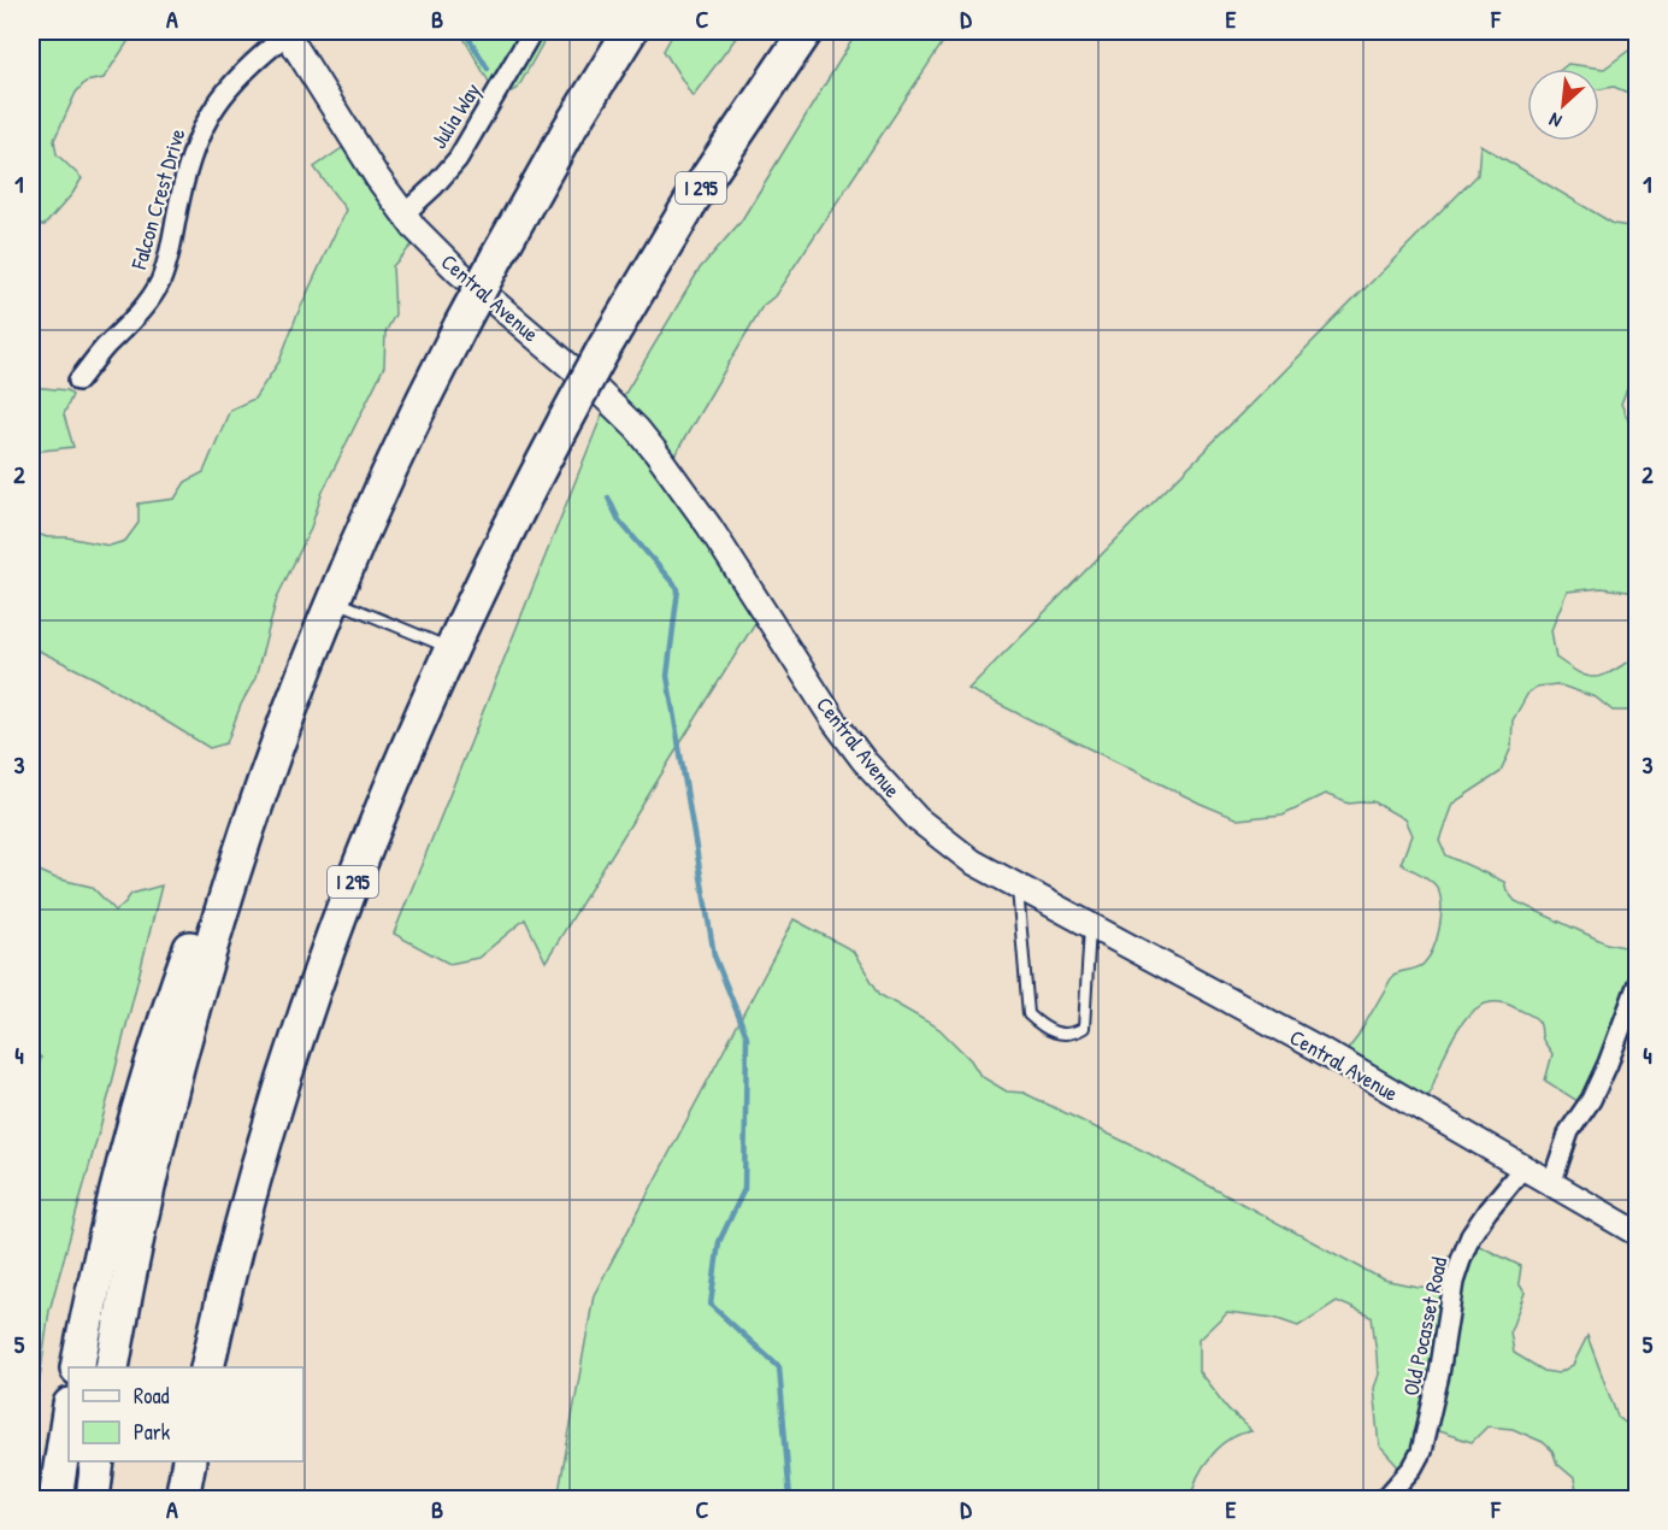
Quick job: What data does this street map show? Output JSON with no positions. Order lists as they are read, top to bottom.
{
  "streets": {
    "highway": ["I 295"],
    "street": [
      "Julia Way",
      "Falcon Crest Drive",
      "Central Avenue",
      "Old Pocasset Road"
    ]
  },
  "crossings": [
    ["Julia Way", "Central Avenue"],
    ["Falcon Crest Drive", "Central Avenue"],
    ["Central Avenue", "Old Pocasset Road"]
  ],
  "legend": ["Road", "Park"],
  "north": "bottom left",
  "grid": {
    "columns": [
      "A",
      "B",
      "C",
      "D",
      "E",
      "F"
    ],
    "rows": [
      "1",
      "2",
      "3",
      "4",
      "5"
    ]
  }
}
